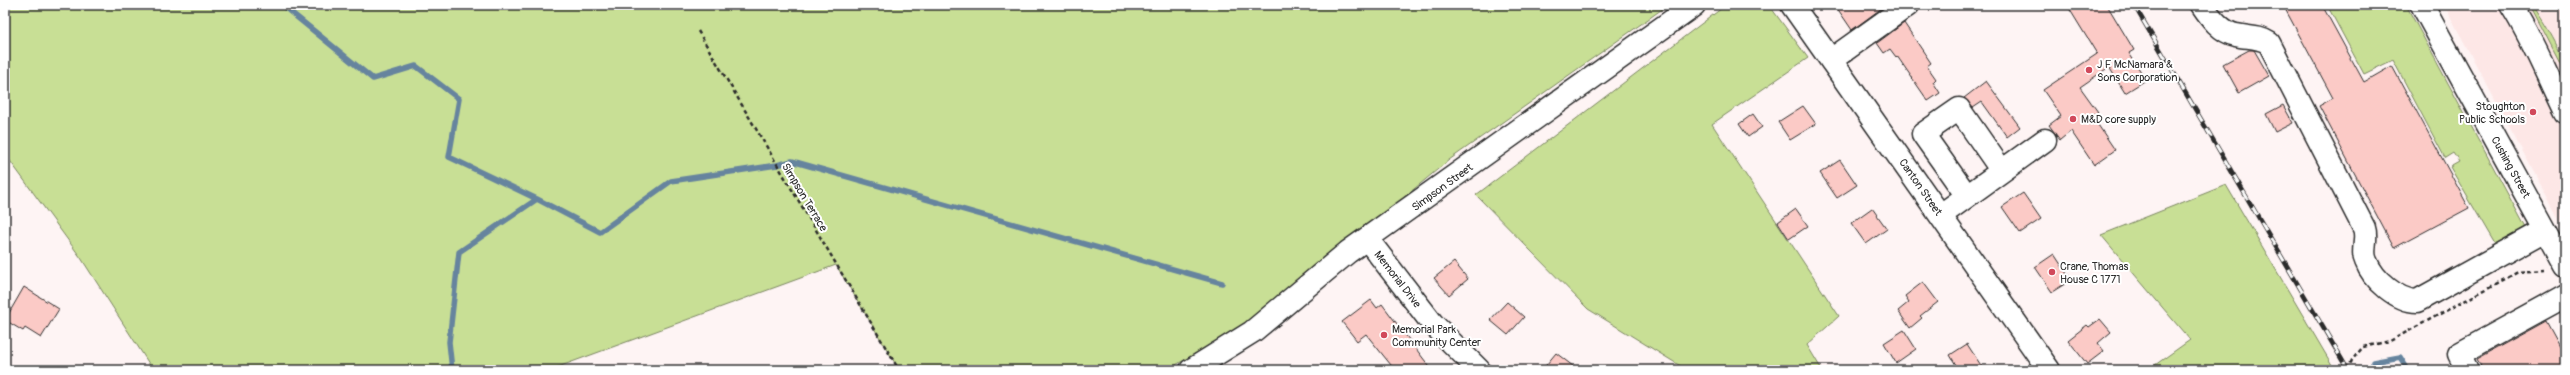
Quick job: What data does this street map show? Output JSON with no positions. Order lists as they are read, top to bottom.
{
  "streets": {
    "street": [
      "Cushing Street",
      "Simpson Street",
      "Canton Street",
      "Memorial Drive"
    ],
    "path": ["Simpson Terrace"]
  },
  "crossings": [
    ["Simpson Street", "Memorial Drive"]
  ],
  "places": [
    "J F McNamara & Sons Corporation",
    "Stoughton Public Schools",
    "M&D core supply",
    "Crane, Thomas House C 1771",
    "Memorial Park Community Center"
  ]
}
